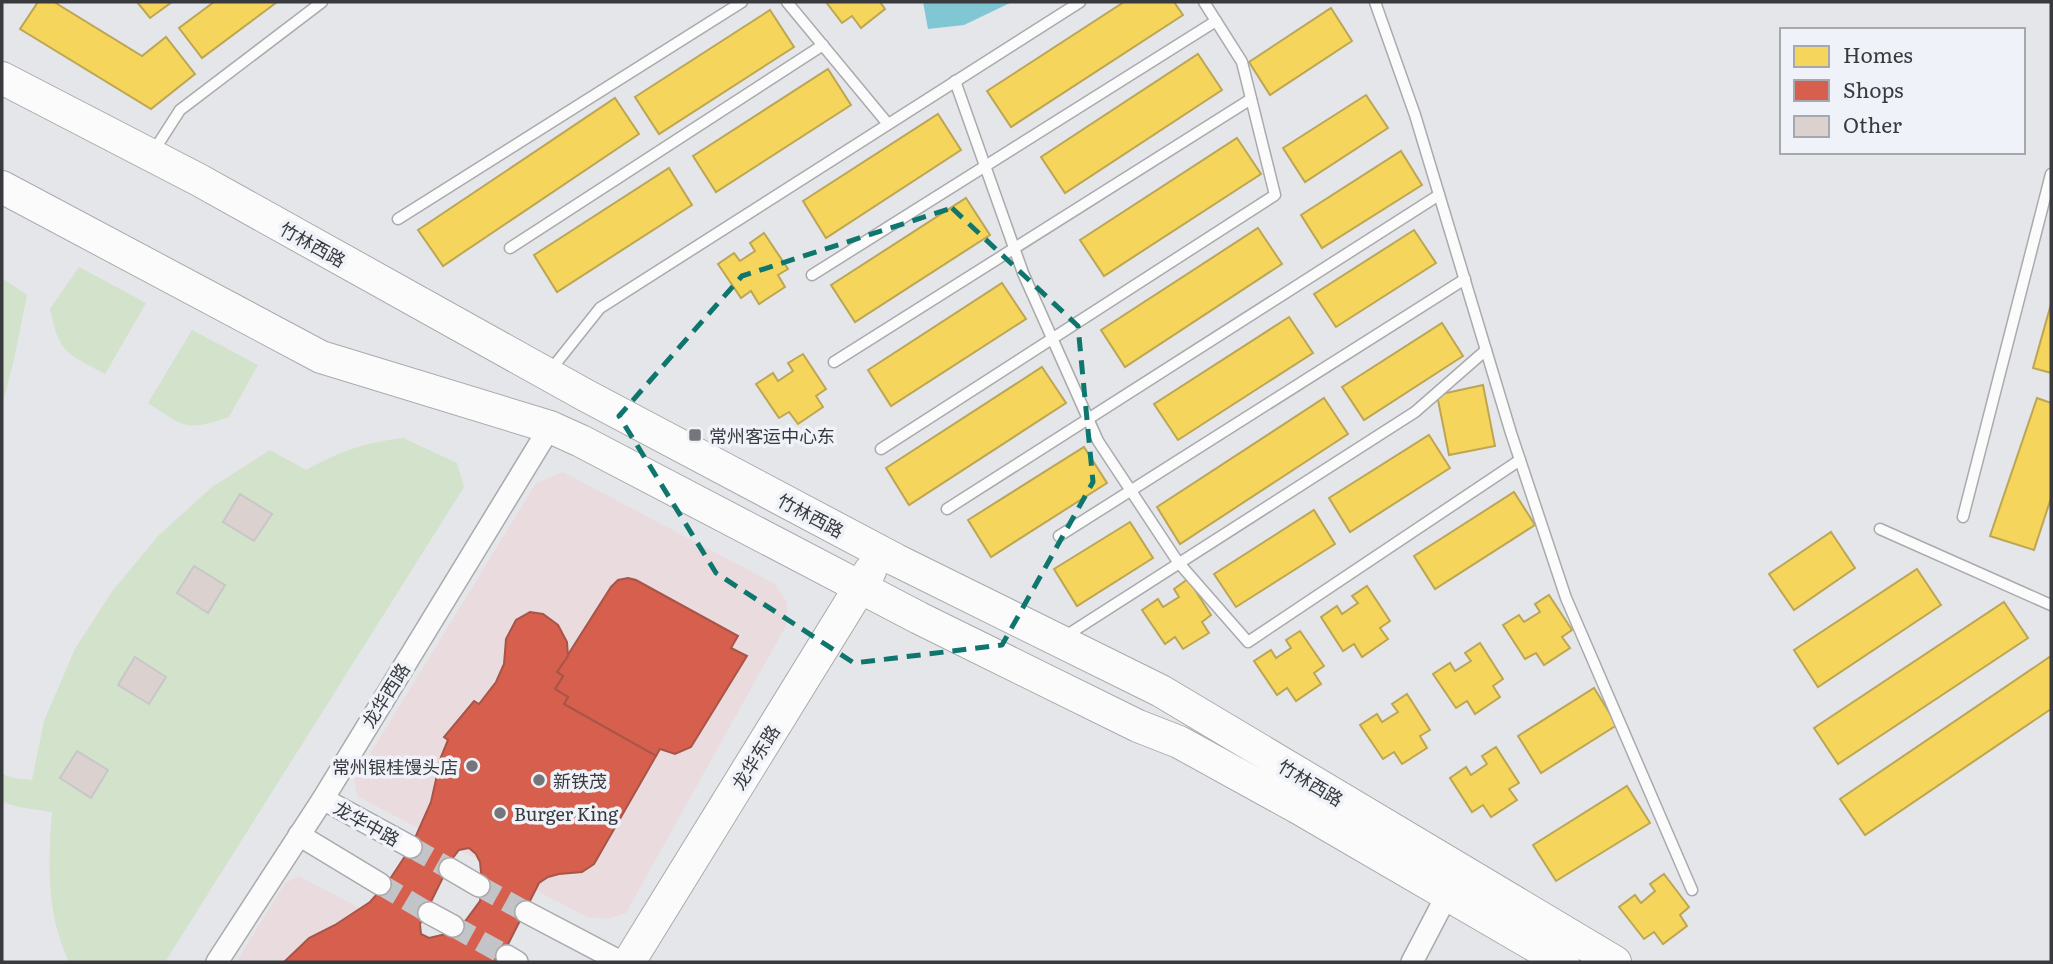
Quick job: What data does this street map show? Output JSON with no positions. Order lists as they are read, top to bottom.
{
  "streets": {
    "main road": ["竹林西路", "龙华东路"],
    "street": ["龙华西路", "龙华中路"]
  },
  "crossings": [
    ["竹林西路", "龙华西路"],
    ["竹林西路", "龙华东路"],
    ["龙华西路", "龙华中路"]
  ],
  "places": {
    "transit": ["常州客运中心东"],
    "other": ["常州银桂馒头店", "新铁茂", "Burger King"]
  },
  "legend": ["Homes", "Shops", "Other"]
}
